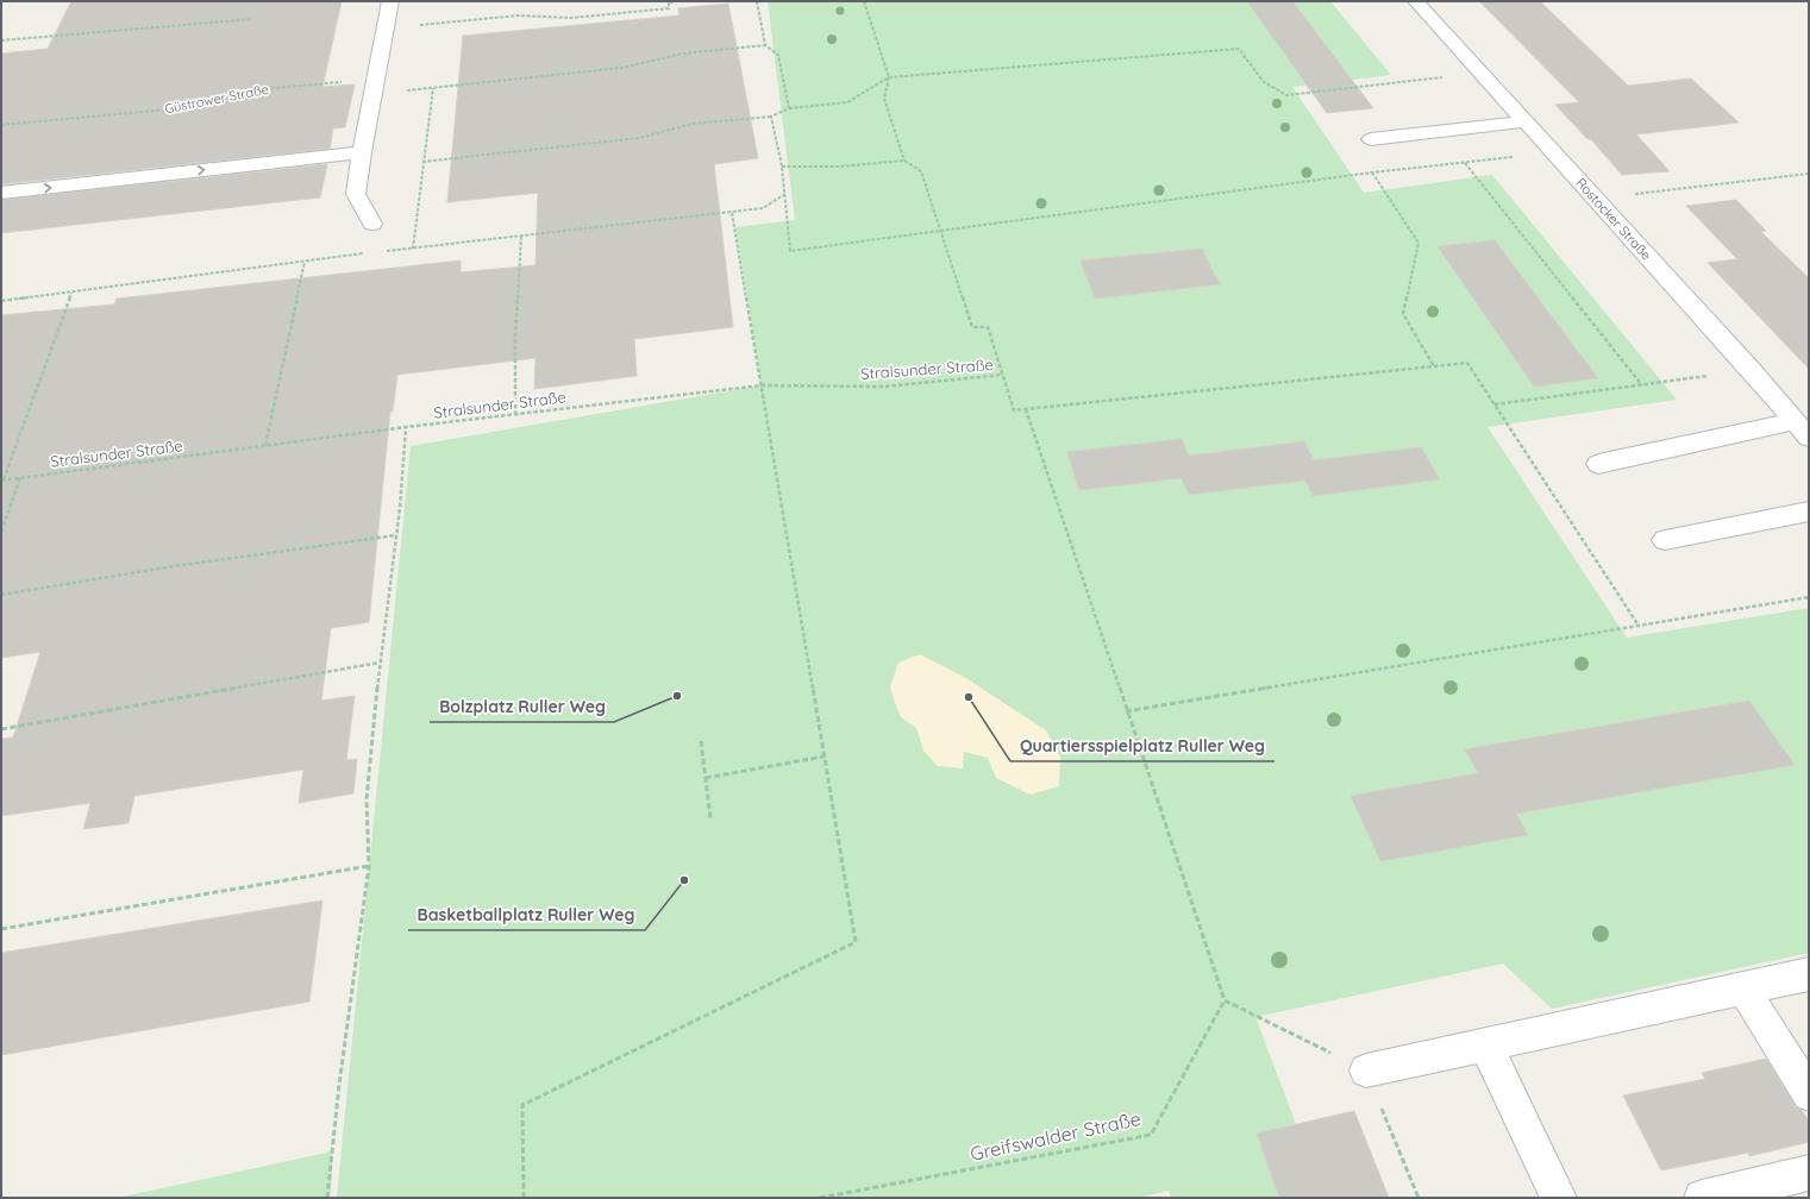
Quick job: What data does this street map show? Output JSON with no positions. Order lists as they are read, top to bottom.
{
  "streets": {
    "street": ["Rostocker Straße"],
    "path": ["Güstrower Straße", "Stralsunder Straße", "Greifswalder Straße"]
  },
  "places": ["Bolzplatz Ruller Weg", "Quartiersspielplatz Ruller Weg", "Basketballplatz Ruller Weg"]
}
